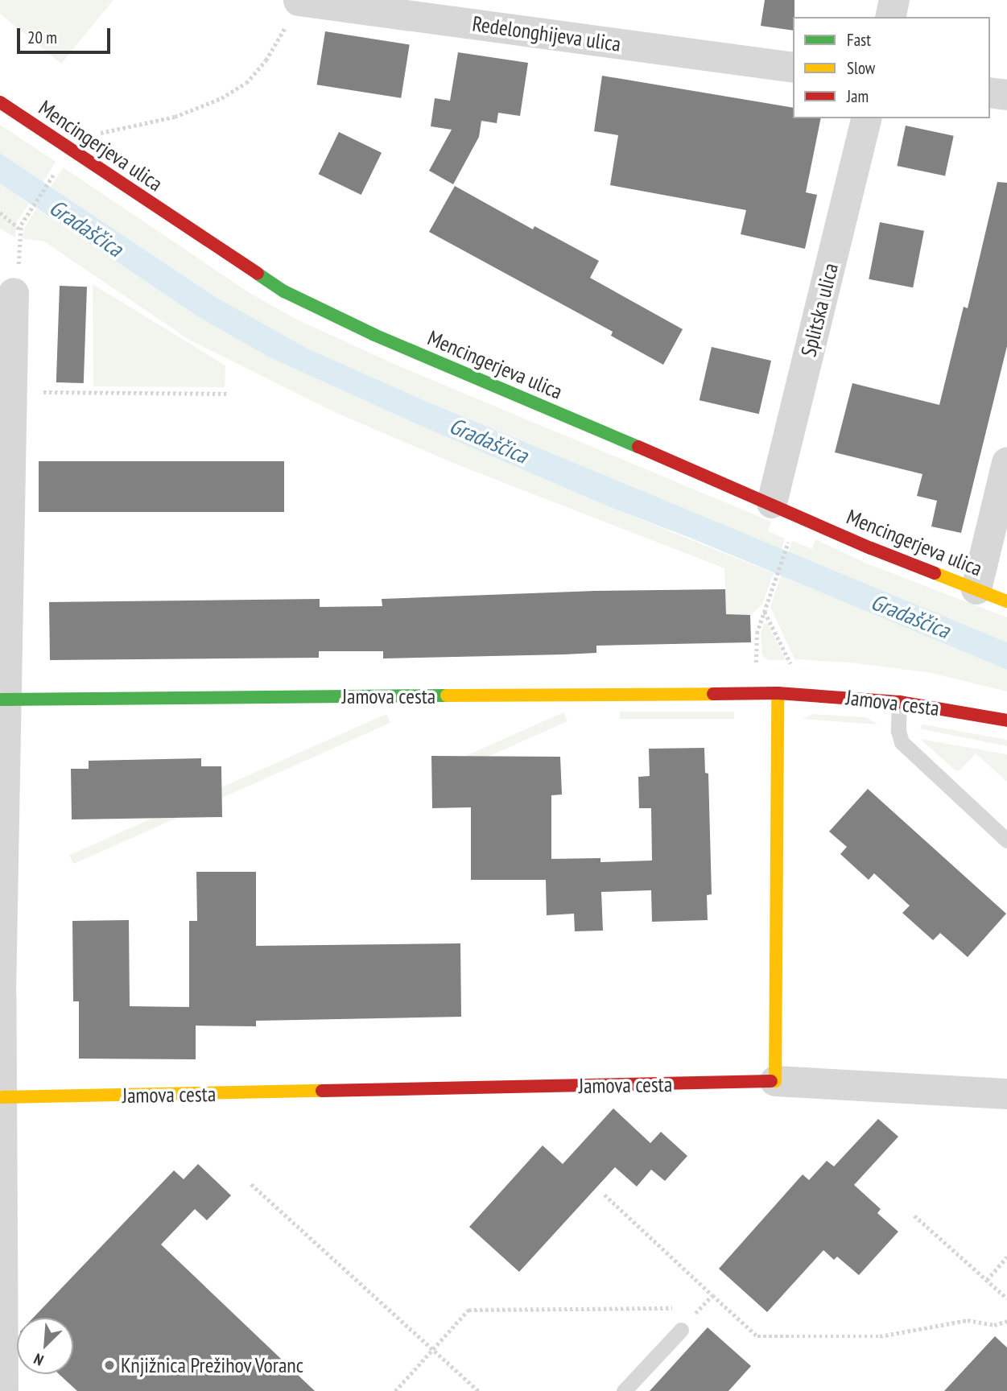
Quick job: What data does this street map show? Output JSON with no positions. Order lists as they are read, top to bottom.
{
  "streets": {
    "street": [
      "Redelonghijeva ulica",
      "Mencingerjeva ulica",
      "Splitska ulica",
      "Jamova cesta"
    ]
  },
  "crossings": [
    ["Mencingerjeva ulica", "Splitska ulica"]
  ],
  "water": ["Gradaščica"],
  "places": ["Knjižnica Prežihov Voranc"],
  "legend": ["Fast", "Slow", "Jam"],
  "scale_bar": "20 m",
  "north": "bottom left"
}
